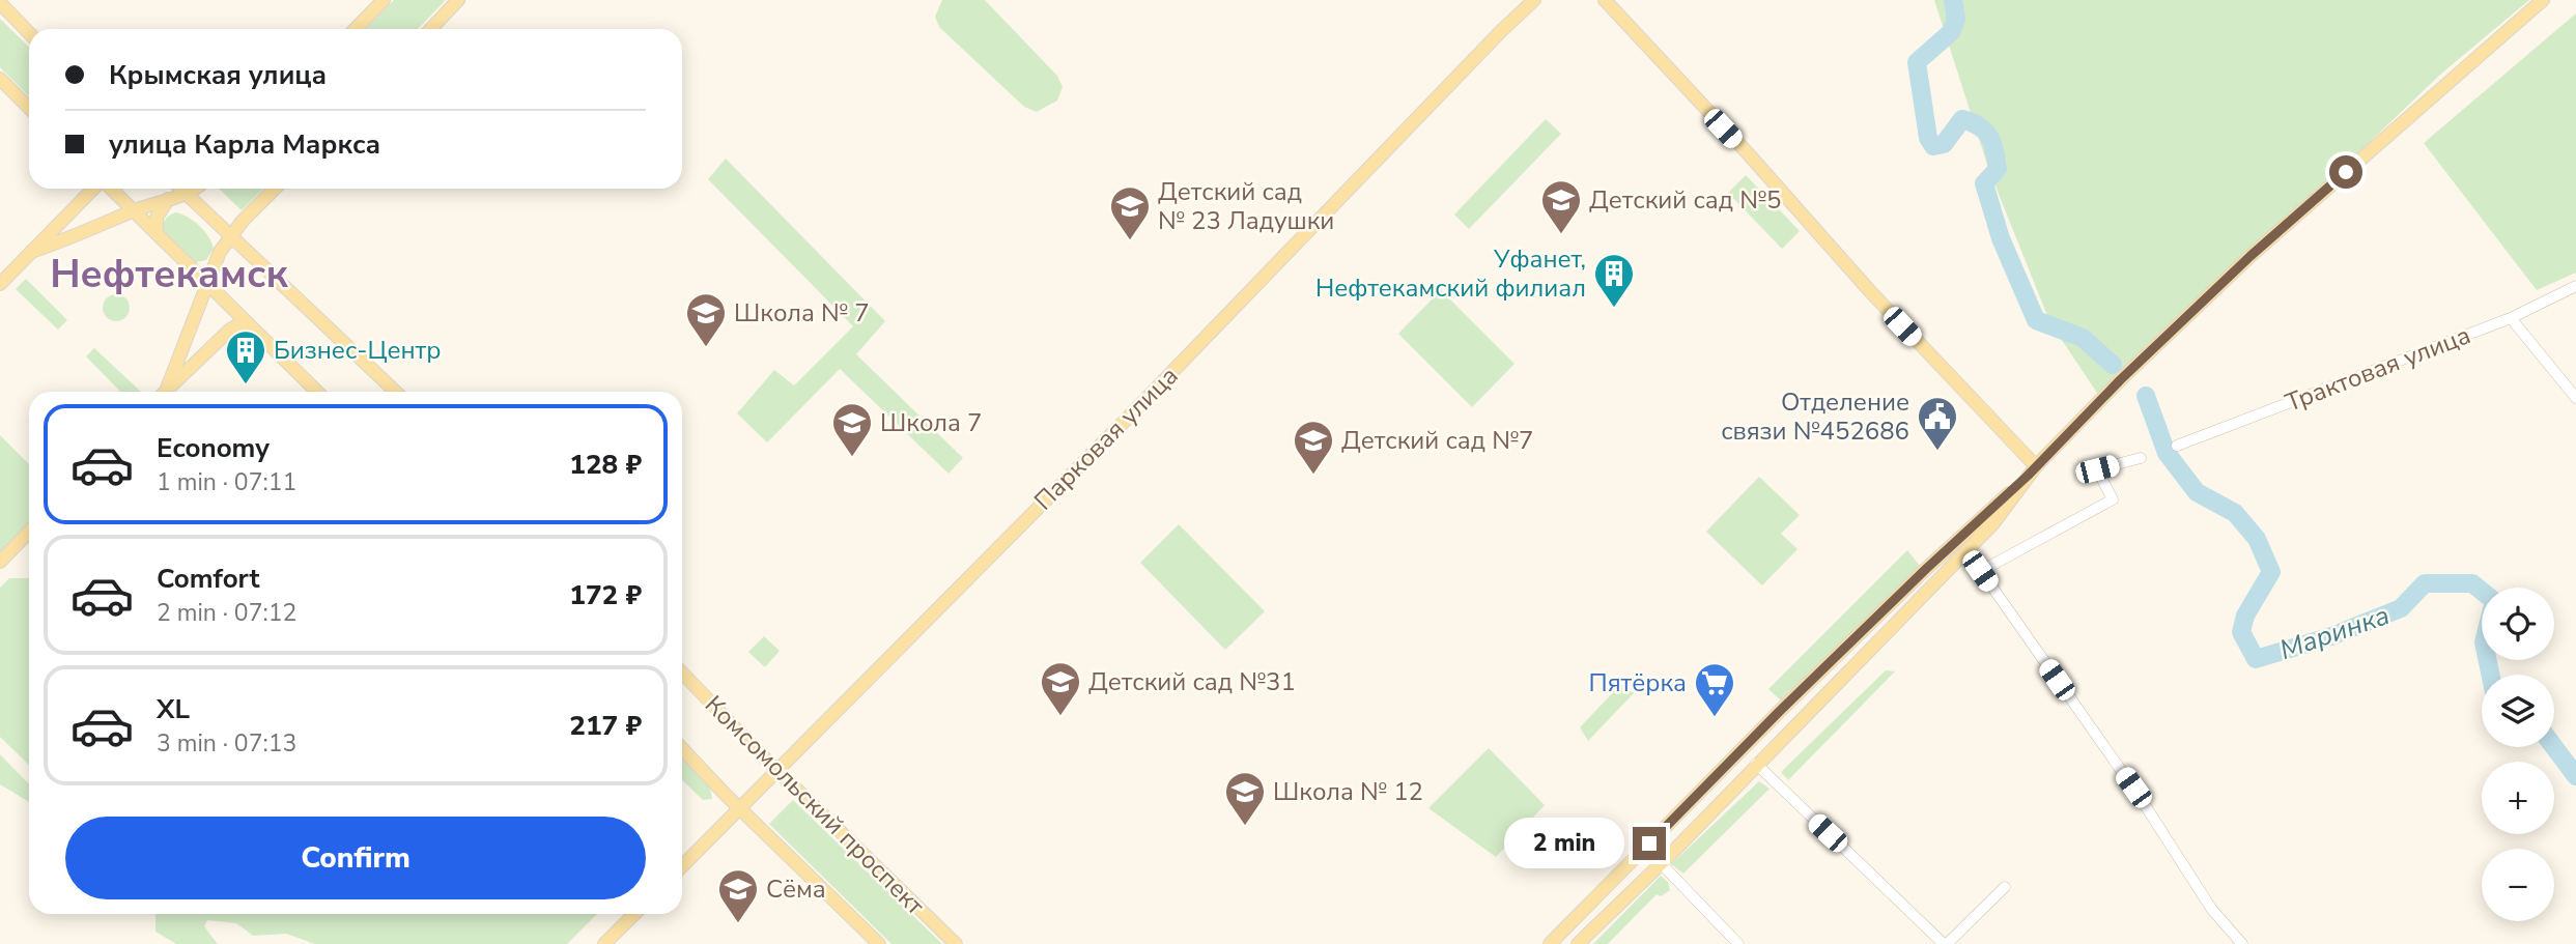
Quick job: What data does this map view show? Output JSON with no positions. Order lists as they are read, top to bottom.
{
  "streets": {
    "main road": ["Парковая улица", "Комсомольский проспект"],
    "street": ["Трактовая улица"]
  },
  "crossings": [
    ["Парковая улица", "Комсомольский проспект"]
  ],
  "districts": ["Нефтекамск"],
  "water": ["Маринка"],
  "places": {
    "school or university": [
      "Детский сад №5",
      "Детский сад № 23 Ладушки",
      "Школа № 7",
      "Школа 7",
      "Детский сад №7",
      "Детский сад №31",
      "Школа № 12",
      "Сёма"
    ],
    "building": ["Уфанет, Нефтекамский филиал", "Бизнес-Центр"],
    "public building": ["Отделение связи №452686"],
    "supermarket": ["Пятёрка"]
  },
  "page": {
    "banner": ["Крымская улица", "улица Карла Маркса"],
    "list": [
      {
        "name": "Economy",
        "note": "1 min · 07:11",
        "value": "128 ₽"
      },
      {
        "name": "Comfort",
        "note": "2 min · 07:12",
        "value": "172 ₽"
      },
      {
        "name": "XL",
        "note": "3 min · 07:13",
        "value": "217 ₽"
      }
    ],
    "map_buttons": ["+", "−"],
    "buttons": "Confirm",
    "bubble": "2 min"
  }
}
